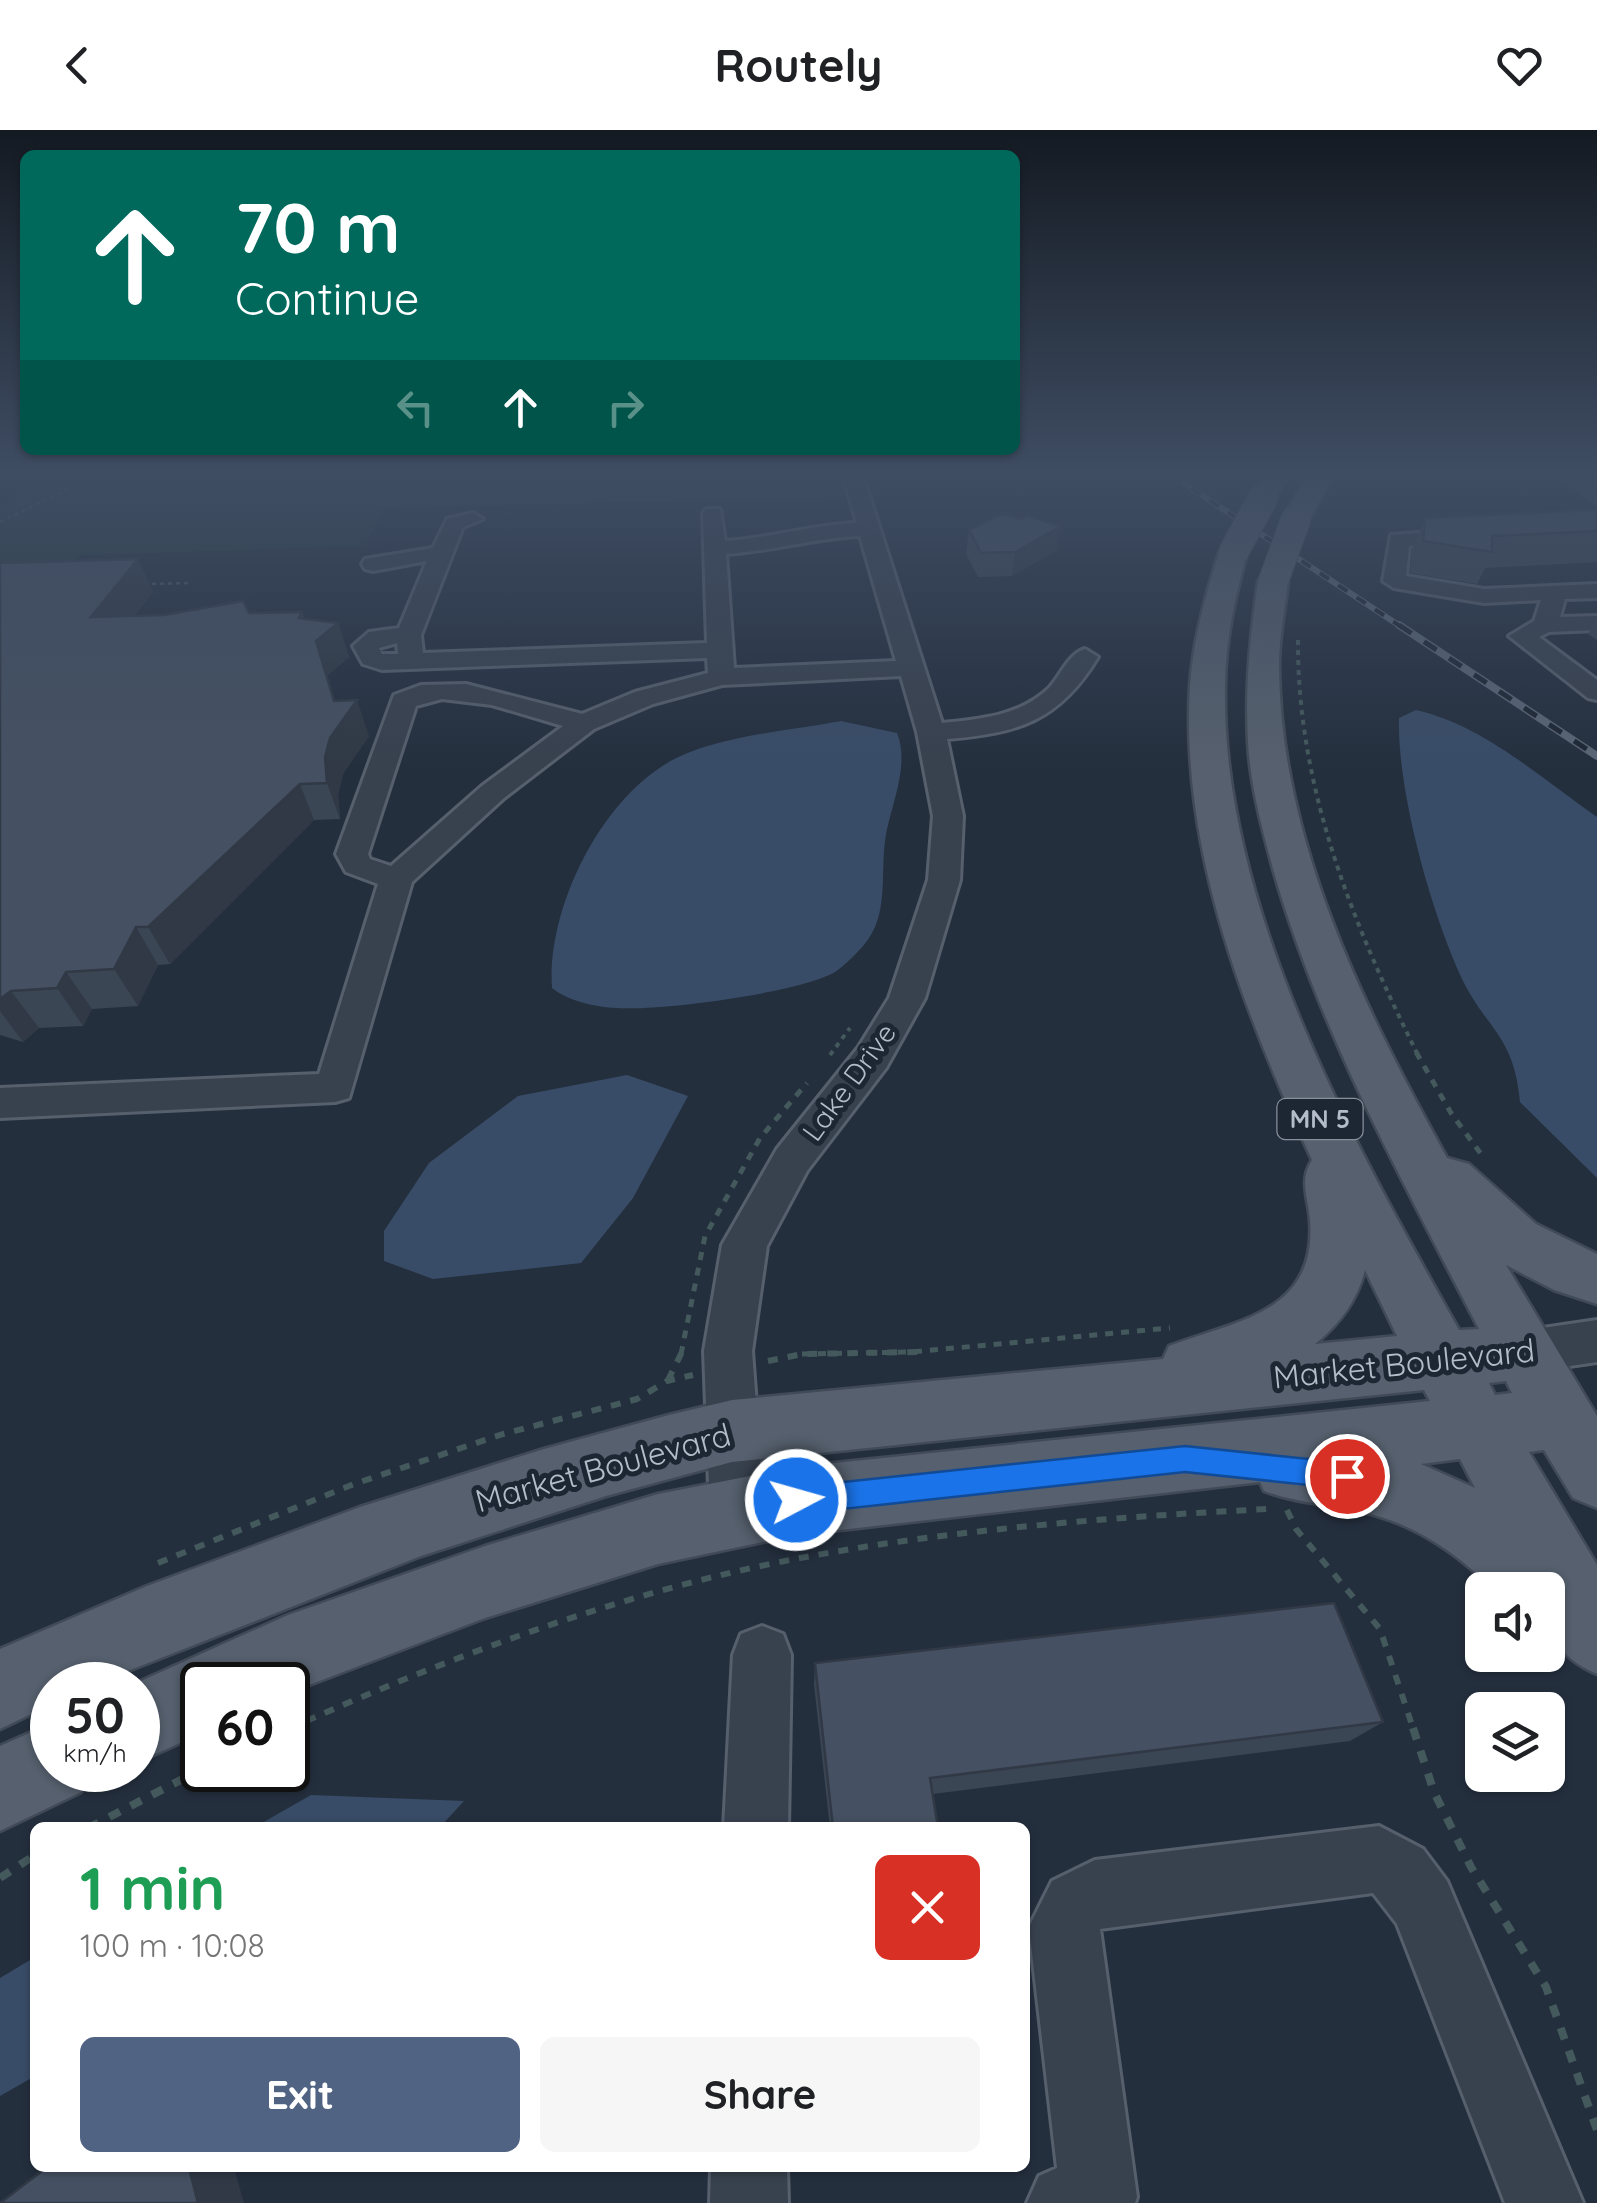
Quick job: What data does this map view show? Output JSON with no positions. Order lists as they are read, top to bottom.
{
  "streets": {
    "main road": ["MN 5", "Market Boulevard"],
    "street": ["Lake Drive"]
  },
  "crossings": [
    ["Lake Drive", "Market Boulevard"],
    ["MN 5", "Market Boulevard"]
  ],
  "page": {
    "header": "Routely",
    "turn": ["70 m", "Continue"],
    "speed": "50 km/h",
    "limit": "60",
    "heading": ["1 min", "100 m · 10:08"],
    "buttons": ["Exit", "Share"]
  }
}
